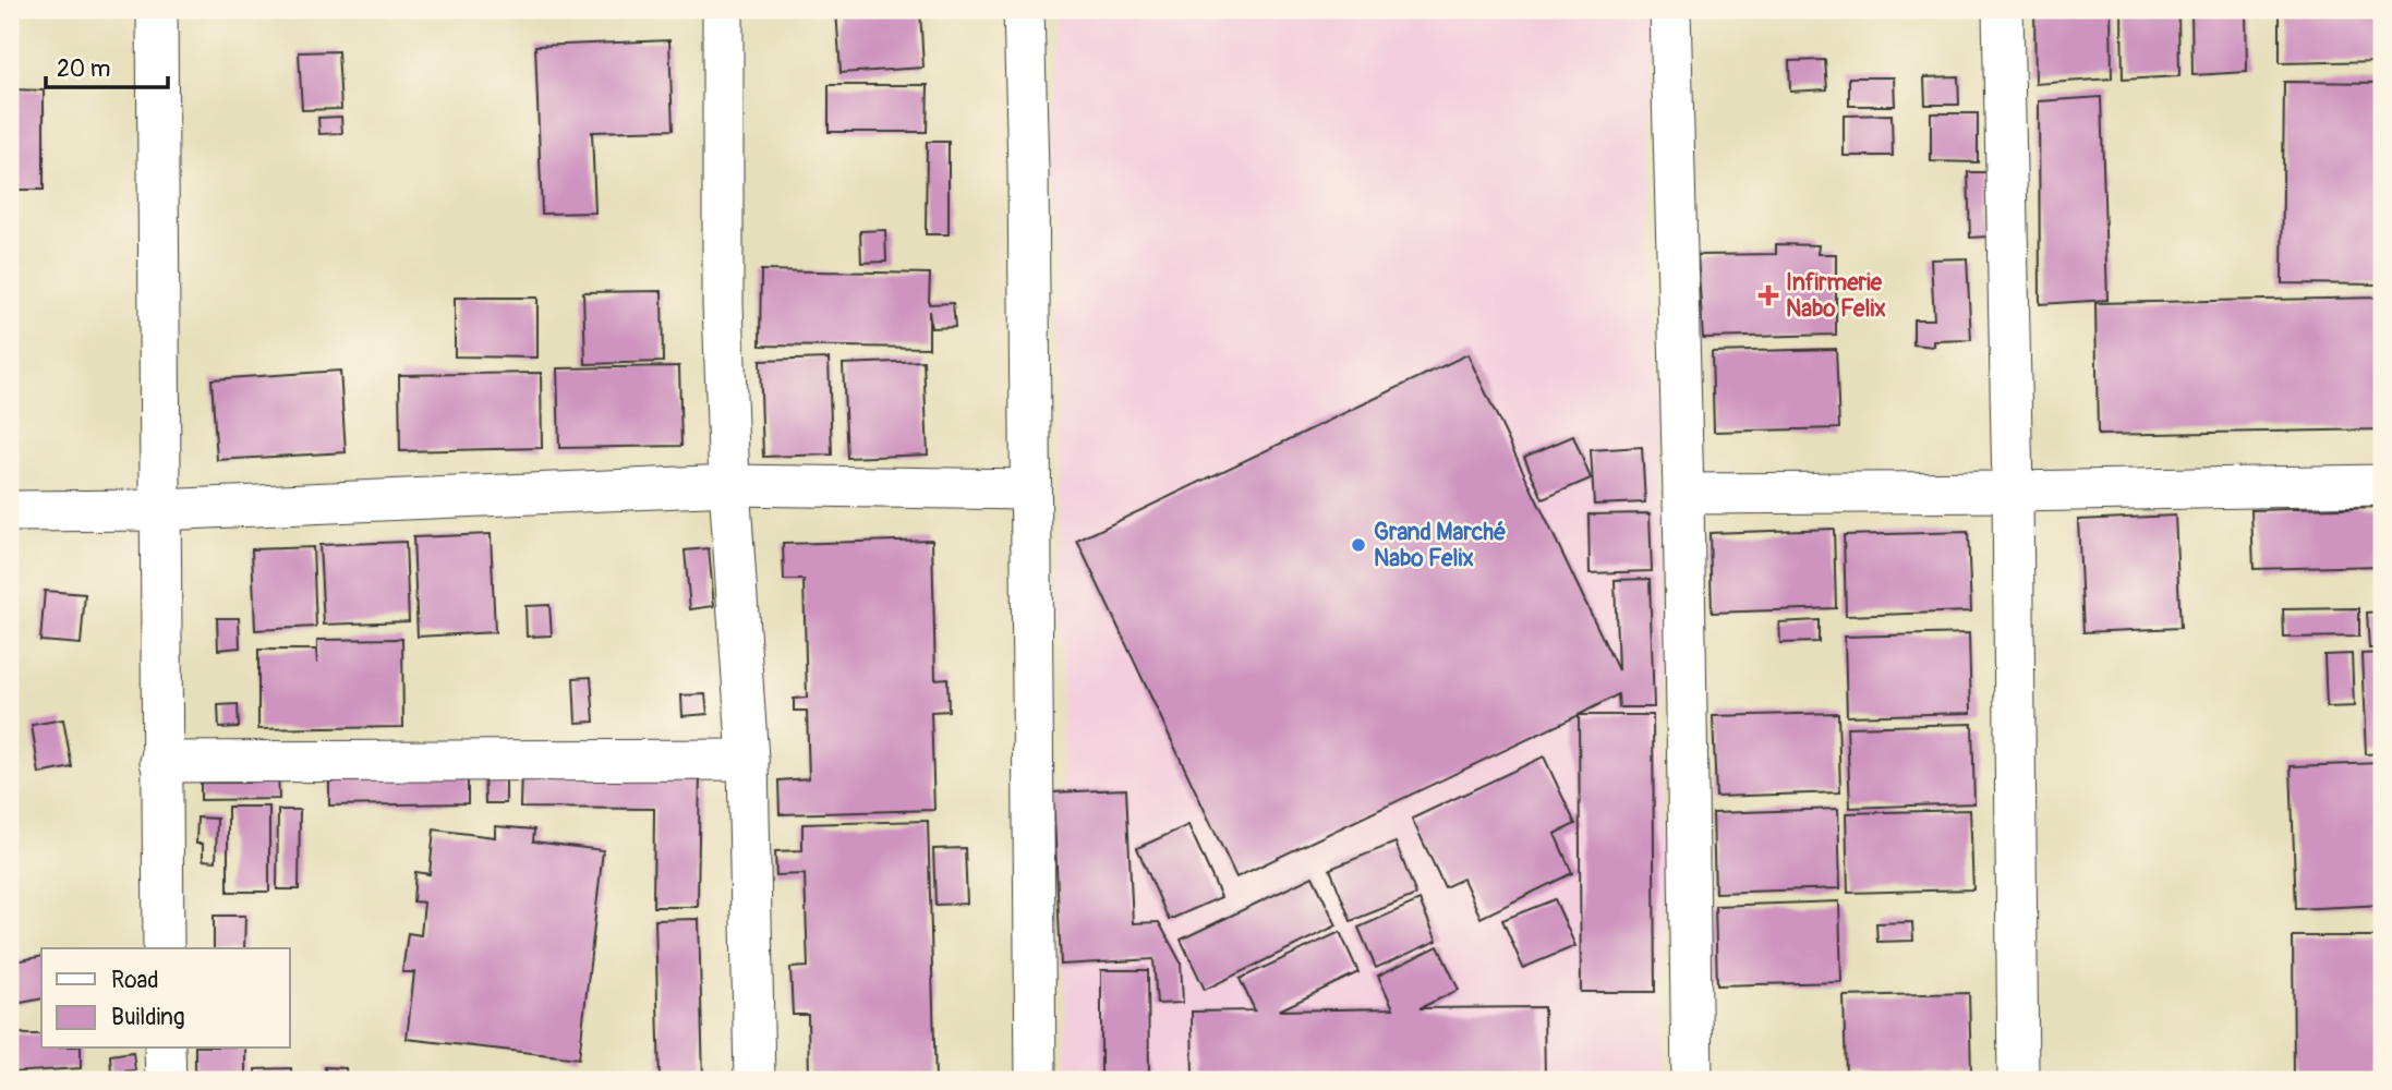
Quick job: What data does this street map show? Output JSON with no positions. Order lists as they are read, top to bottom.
{
  "places": {
    "health": ["Infirmerie Nabo Felix"],
    "other": ["Grand Marché Nabo Felix"]
  },
  "legend": ["Road", "Building"],
  "scale_bar": "20 m"
}
